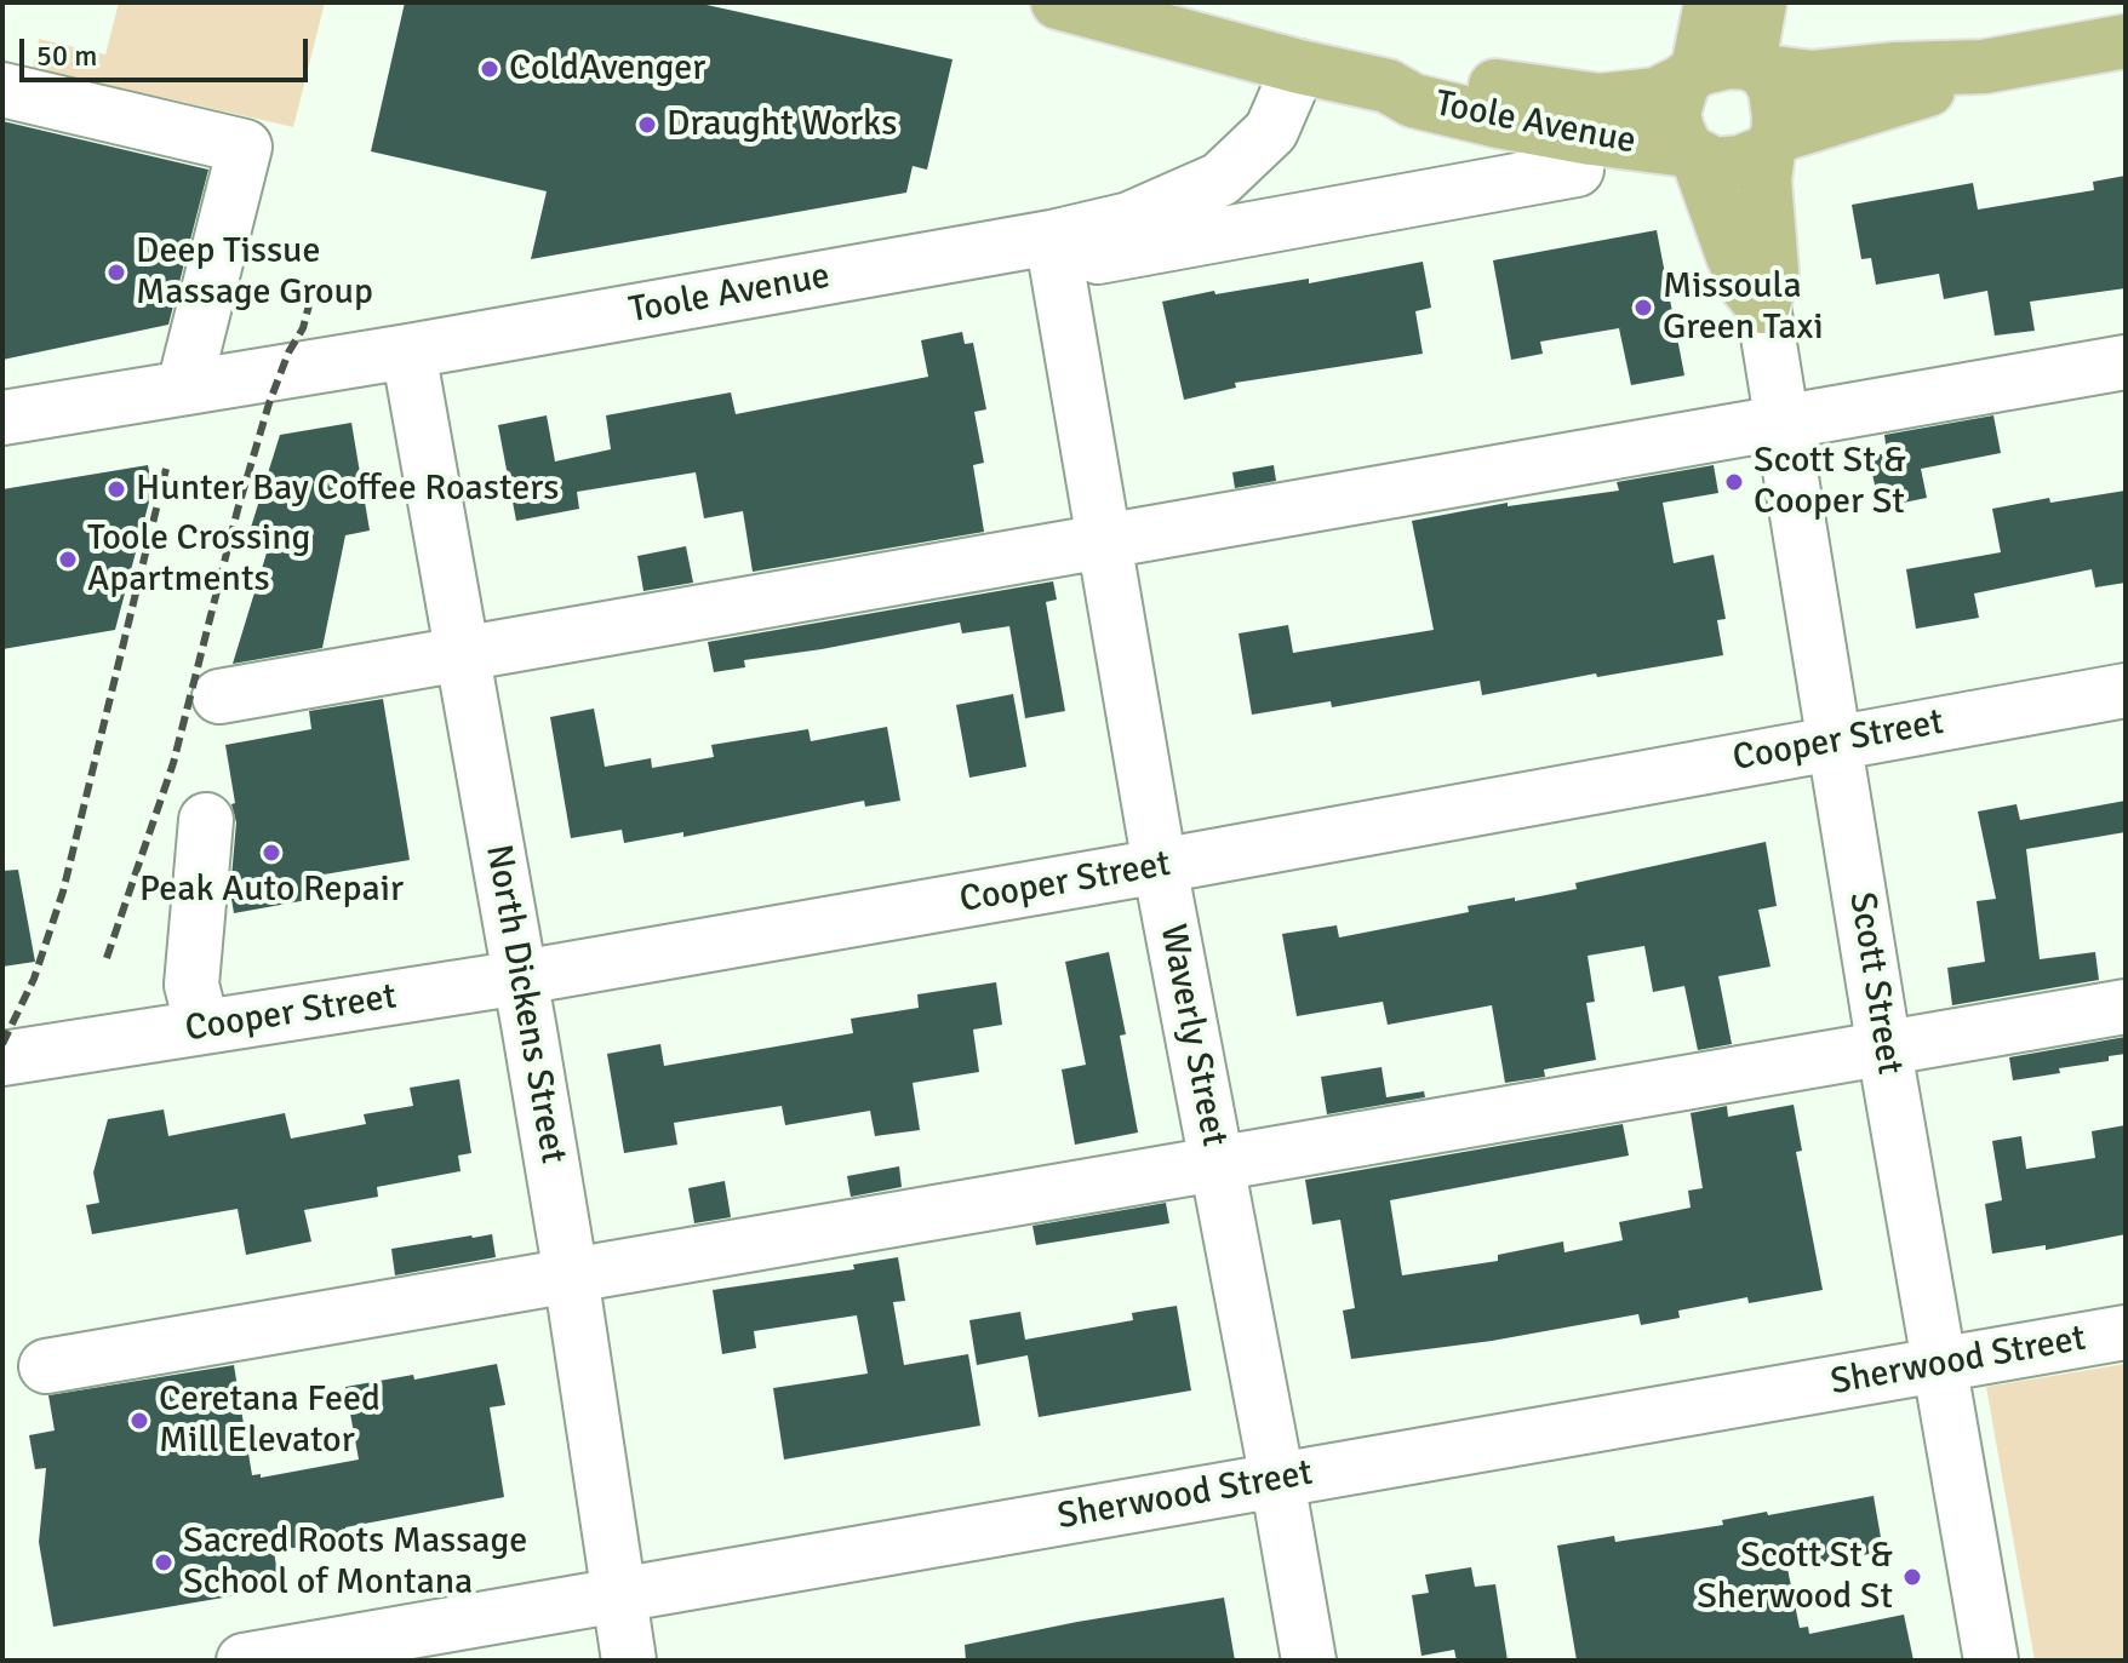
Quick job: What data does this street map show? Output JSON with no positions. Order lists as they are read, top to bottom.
{
  "streets": {
    "main road": ["Toole Avenue"],
    "street": [
      "Cooper Street",
      "Scott Street",
      "North Dickens Street",
      "Waverly Street",
      "Sherwood Street"
    ]
  },
  "crossings": [
    ["Toole Avenue", "North Dickens Street"],
    ["Toole Avenue", "Waverly Street"],
    ["Cooper Street", "Scott Street"],
    ["Cooper Street", "North Dickens Street"],
    ["Cooper Street", "Waverly Street"],
    ["Scott Street", "Sherwood Street"],
    ["North Dickens Street", "Sherwood Street"],
    ["Waverly Street", "Sherwood Street"]
  ],
  "places": [
    "ColdAvenger",
    "Draught Works",
    "Deep Tissue Massage Group",
    "Missoula Green Taxi",
    "Scott St & Cooper St",
    "Hunter Bay Coffee Roasters",
    "Toole Crossing Apartments",
    "Peak Auto Repair",
    "Ceretana Feed Mill Elevator",
    "Sacred Roots Massage School of Montana",
    "Scott St & Sherwood St"
  ],
  "scale_bar": "50 m"
}
